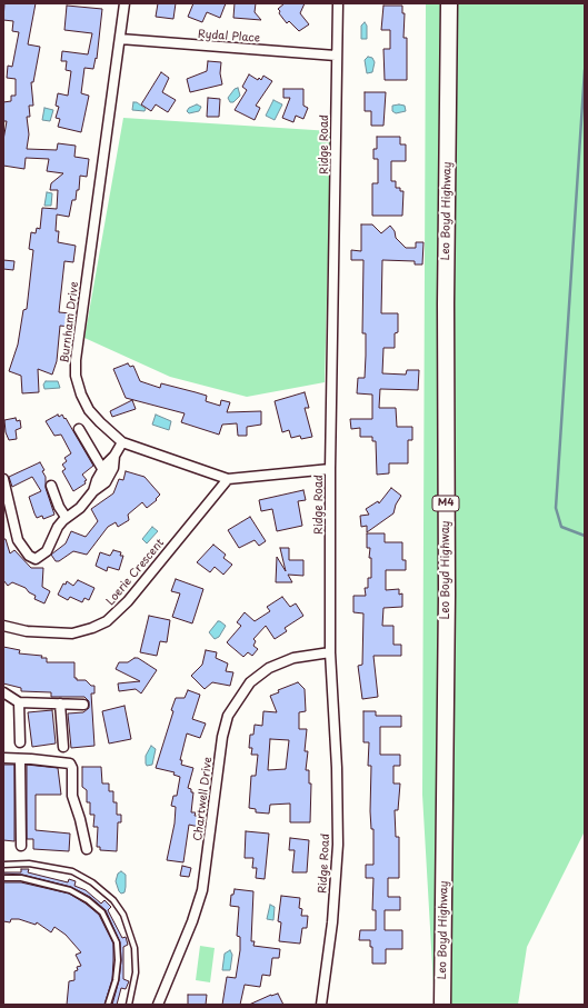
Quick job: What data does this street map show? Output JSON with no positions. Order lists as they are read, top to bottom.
{
  "streets": {
    "highway": ["Leo Boyd Highway", "M4"],
    "street": [
      "Rydal Place",
      "Ridge Road",
      "Burnham Drive",
      "Loerie Crescent",
      "Chartwell Drive"
    ]
  },
  "crossings": [
    ["Rydal Place", "Ridge Road"],
    ["Rydal Place", "Burnham Drive"],
    ["Ridge Road", "Burnham Drive"],
    ["Ridge Road", "Chartwell Drive"],
    ["Burnham Drive", "Loerie Crescent"]
  ]
}
